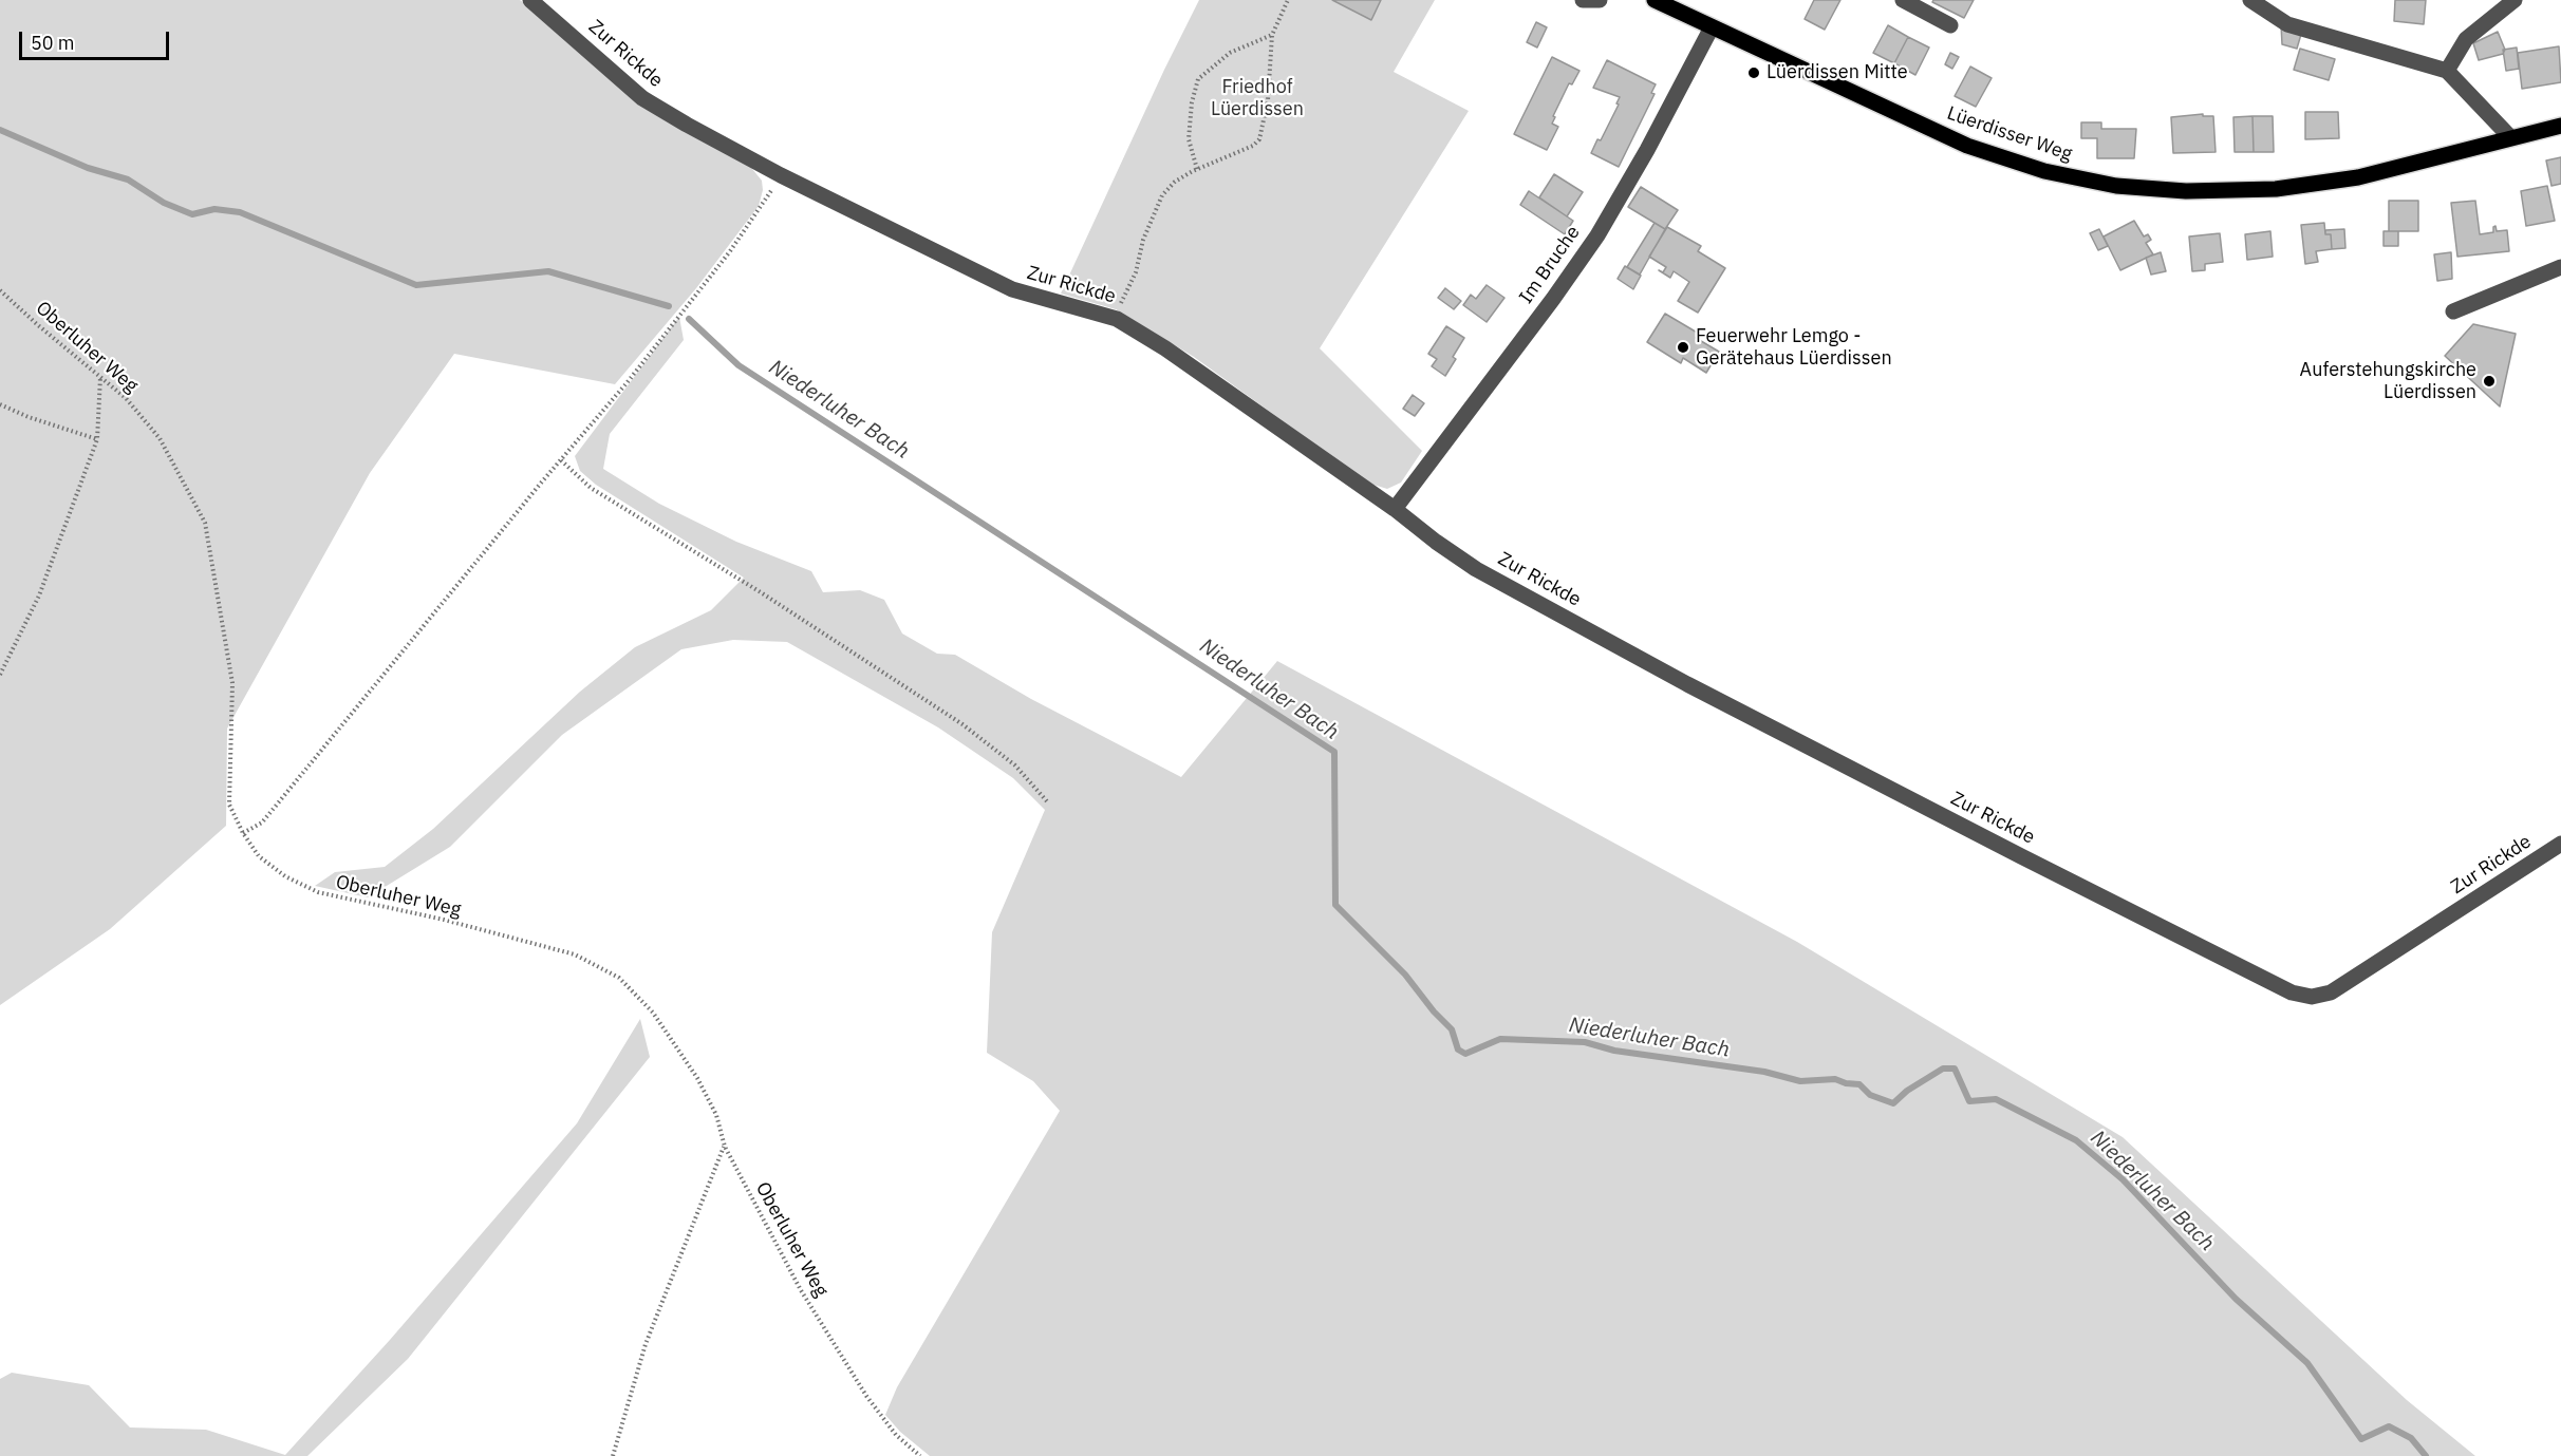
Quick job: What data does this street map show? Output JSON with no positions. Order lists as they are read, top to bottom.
{
  "streets": {
    "main road": ["Lüerdisser Weg"],
    "street": ["Zur Rickde", "Im Bruche"],
    "path": ["Oberluher Weg"]
  },
  "crossings": [
    ["Zur Rickde", "Im Bruche"],
    ["Lüerdisser Weg", "Im Bruche"]
  ],
  "water": ["Niederluher Bach"],
  "parks": ["Friedhof Lüerdissen"],
  "places": ["Lüerdissen Mitte", "Feuerwehr Lemgo - Gerätehaus Lüerdissen", "Auferstehungskirche Lüerdissen"],
  "scale_bar": "50 m"
}
